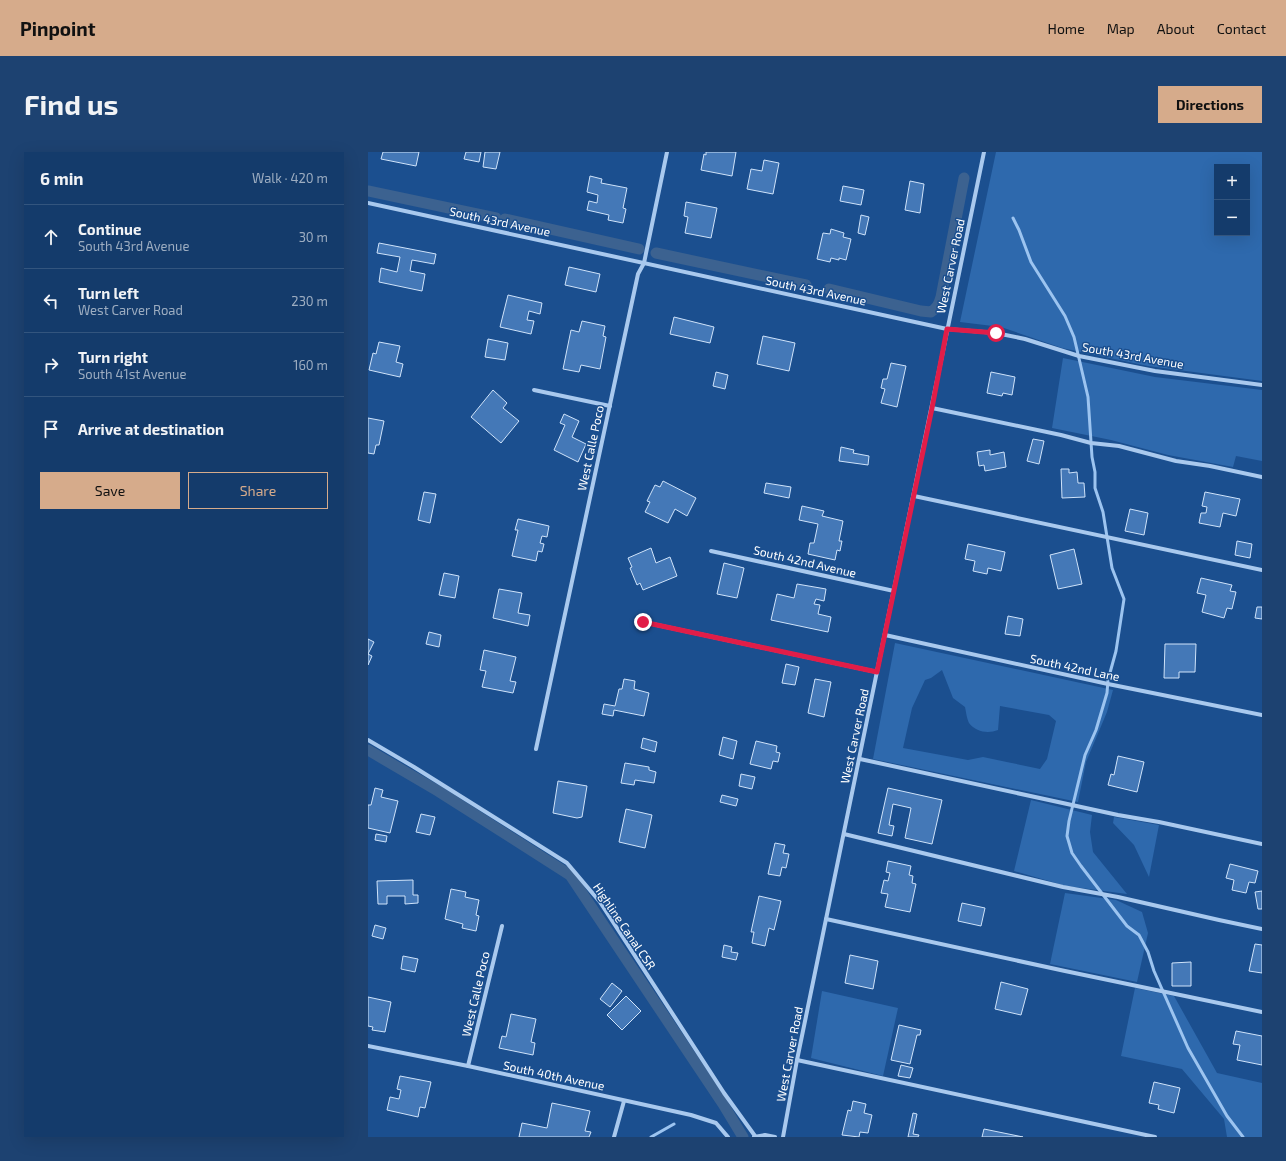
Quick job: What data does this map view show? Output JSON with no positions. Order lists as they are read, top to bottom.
{
  "streets": {
    "street": [
      "South 43rd Avenue",
      "West Carver Road",
      "West Calle Poco",
      "South 42nd Avenue",
      "South 42nd Lane",
      "Highline Canal CSR",
      "South 40th Avenue"
    ]
  },
  "crossings": [
    ["South 43rd Avenue", "West Carver Road"],
    ["South 43rd Avenue", "West Calle Poco"],
    ["West Carver Road", "South 42nd Avenue"],
    ["West Carver Road", "South 42nd Lane"],
    ["West Calle Poco", "South 40th Avenue"]
  ],
  "page": {
    "header": "Pinpoint",
    "nav": [
      "Home",
      "Map",
      "About",
      "Contact"
    ],
    "buttons": [
      "Directions",
      ["Save", "Share"]
    ],
    "title": "Find us",
    "heading": ["6 min", "Walk · 420 m"],
    "map_buttons": ["+", "−"],
    "list": [
      ["Continue", "South 43rd Avenue", "30 m"],
      ["Turn left", "West Carver Road", "230 m"],
      ["Turn right", "South 41st Avenue", "160 m"],
      "Arrive at destination"
    ]
  }
}
